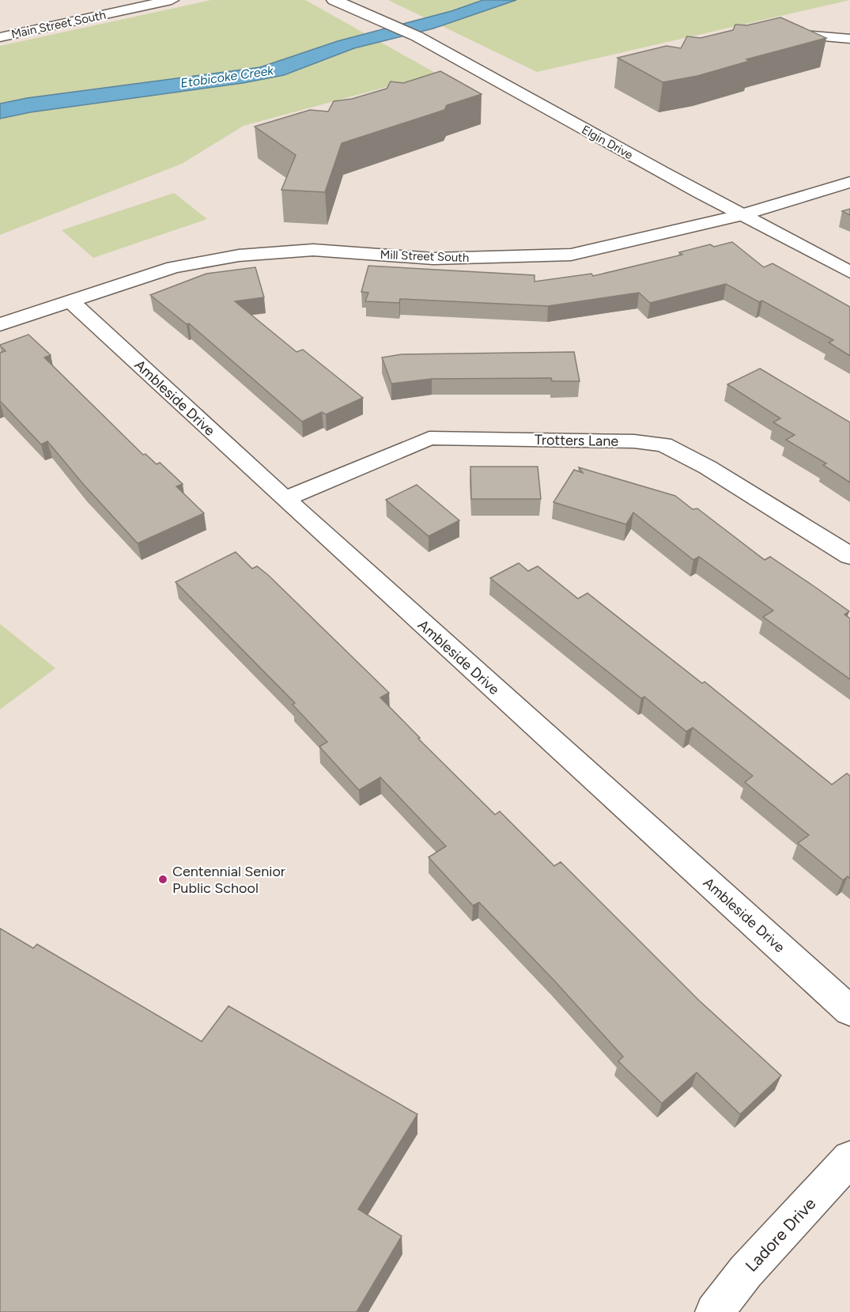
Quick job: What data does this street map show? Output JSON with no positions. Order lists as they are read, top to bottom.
{
  "streets": {
    "street": [
      "Main Street South",
      "Elgin Drive",
      "Mill Street South",
      "Ambleside Drive",
      "Trotters Lane",
      "Ladore Drive"
    ]
  },
  "crossings": [
    ["Elgin Drive", "Mill Street South"],
    ["Mill Street South", "Ambleside Drive"],
    ["Ambleside Drive", "Trotters Lane"]
  ],
  "water": ["Etobicoke Creek"],
  "places": ["Centennial Senior Public School"]
}
